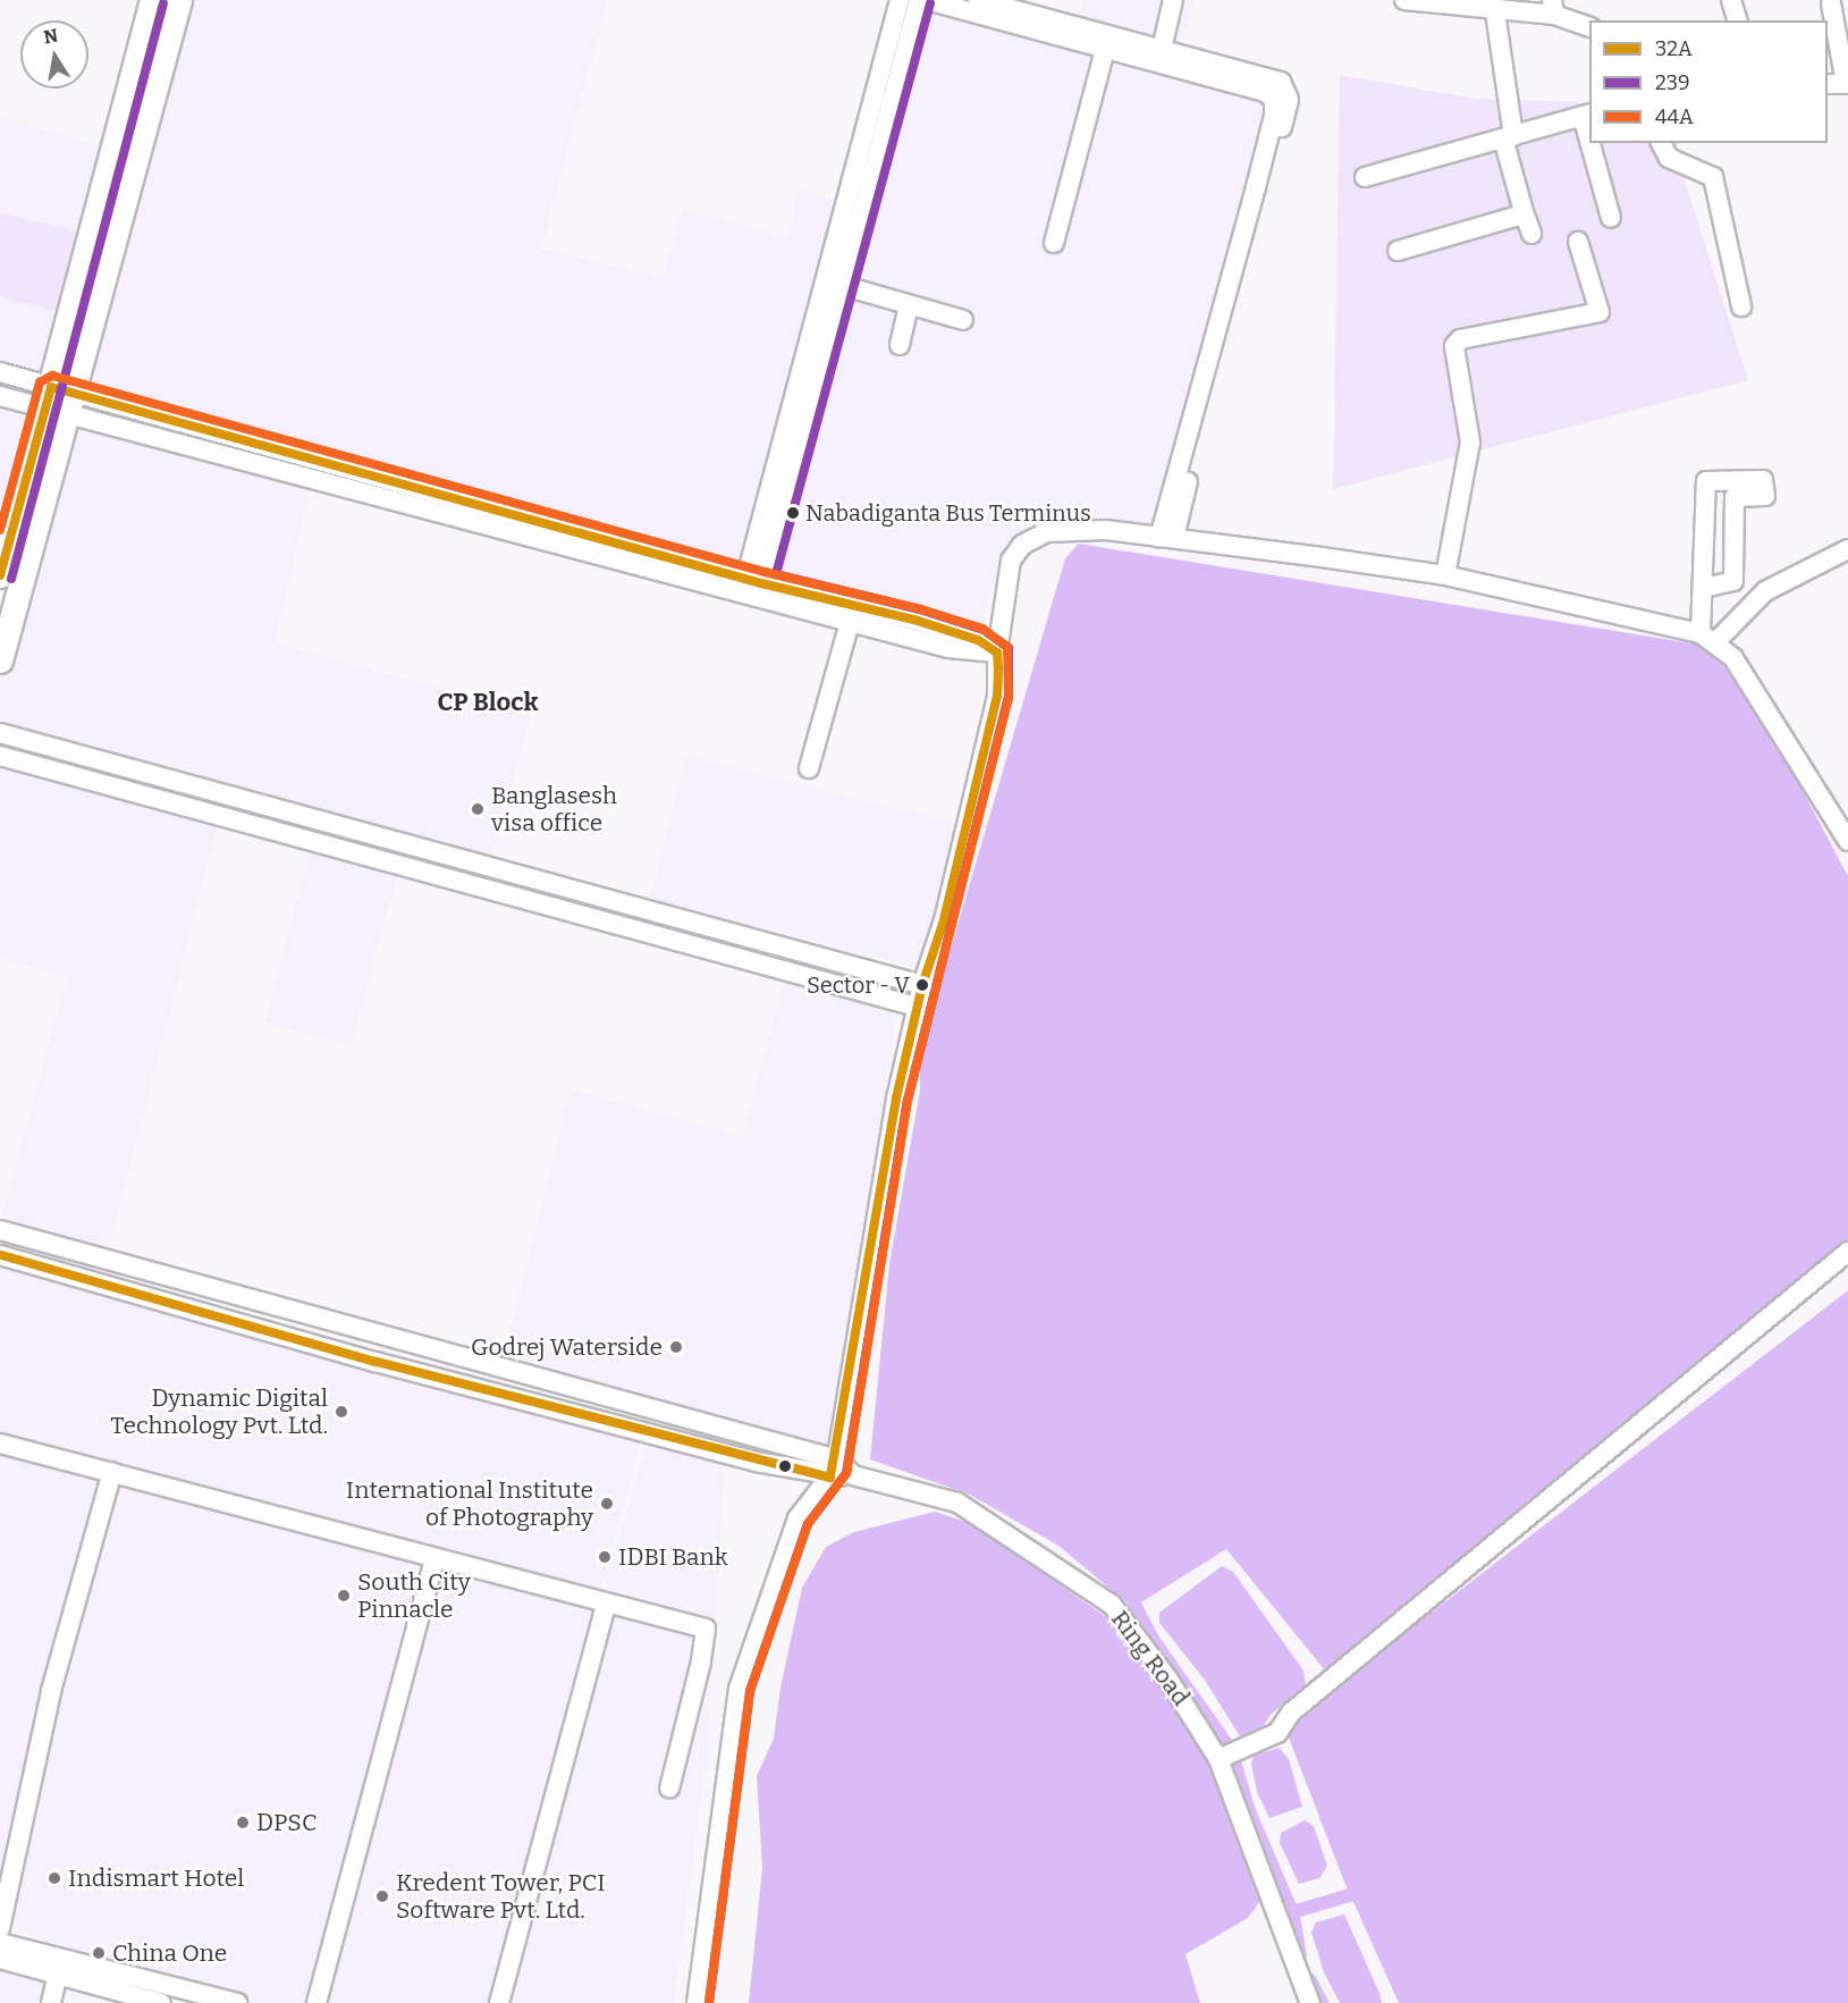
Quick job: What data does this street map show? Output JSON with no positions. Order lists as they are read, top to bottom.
{
  "streets": {
    "street": ["Ring Road"]
  },
  "districts": ["CP Block"],
  "places": [
    "Nabadiganta Bus Terminus",
    "Banglasesh visa office",
    "Sector - V",
    "Godrej Waterside",
    "Dynamic Digital Technology Pvt. Ltd.",
    "International Institute of Photography",
    "IDBI Bank",
    "South City Pinnacle",
    "DPSC",
    "Indismart Hotel",
    "Kredent Tower, PCI Software Pvt. Ltd.",
    "China One"
  ],
  "lines": ["transit line 239", "transit line 44A", "transit line 32A"],
  "legend": ["32A", "239", "44A"],
  "north": "top"
}
